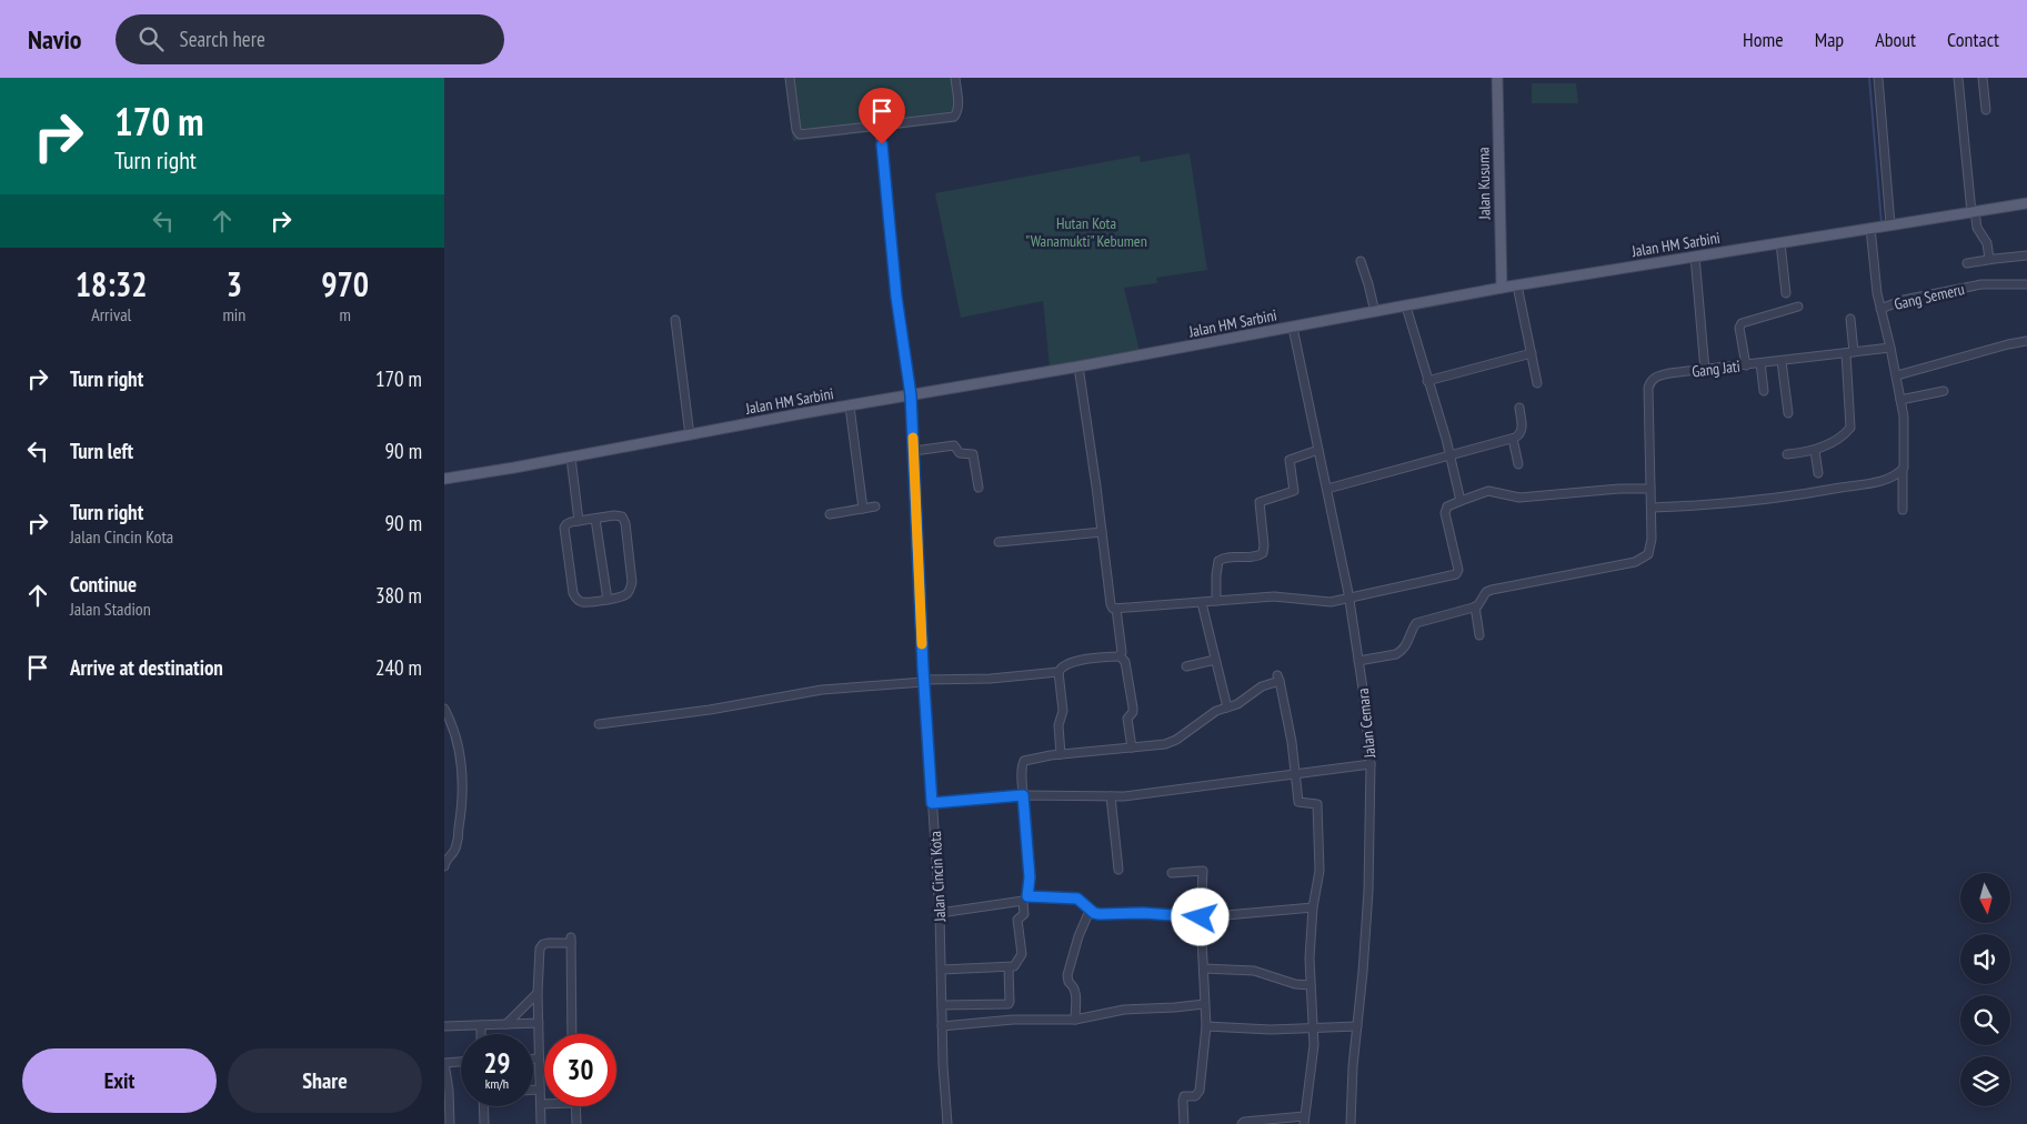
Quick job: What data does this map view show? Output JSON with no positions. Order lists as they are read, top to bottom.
{
  "streets": {
    "main road": ["Jalan Kusuma", "Jalan HM Sarbini"],
    "street": [
      "Gang Semeru",
      "Gang Jati",
      "Jalan Cemara",
      "Jalan Cincin Kota"
    ]
  },
  "crossings": [
    ["Jalan Kusuma", "Jalan HM Sarbini"],
    ["Jalan HM Sarbini", "Gang Semeru"],
    ["Jalan HM Sarbini", "Jalan Cemara"],
    ["Jalan HM Sarbini", "Jalan Cincin Kota"]
  ],
  "parks": ["Hutan Kota \"Wanamukti\" Kebumen"],
  "north": "bottom",
  "page": {
    "header": "Navio",
    "search": "Search here",
    "nav": [
      "Home",
      "Map",
      "About",
      "Contact"
    ],
    "turn": ["170 m", "Turn right"],
    "eta": [
      "18:32",
      "Arrival",
      "3",
      "min",
      "970",
      "m"
    ],
    "list": [
      {
        "name": "Turn right",
        "value": "170 m"
      },
      {
        "name": "Turn left",
        "value": "90 m"
      },
      {
        "name": "Turn right",
        "note": "Jalan Cincin Kota",
        "value": "90 m"
      },
      {
        "name": "Continue",
        "note": "Jalan Stadion",
        "value": "380 m"
      },
      {
        "name": "Arrive at destination",
        "value": "240 m"
      }
    ],
    "speed": "29 km/h",
    "limit": "30",
    "buttons": ["Exit", "Share"]
  }
}
